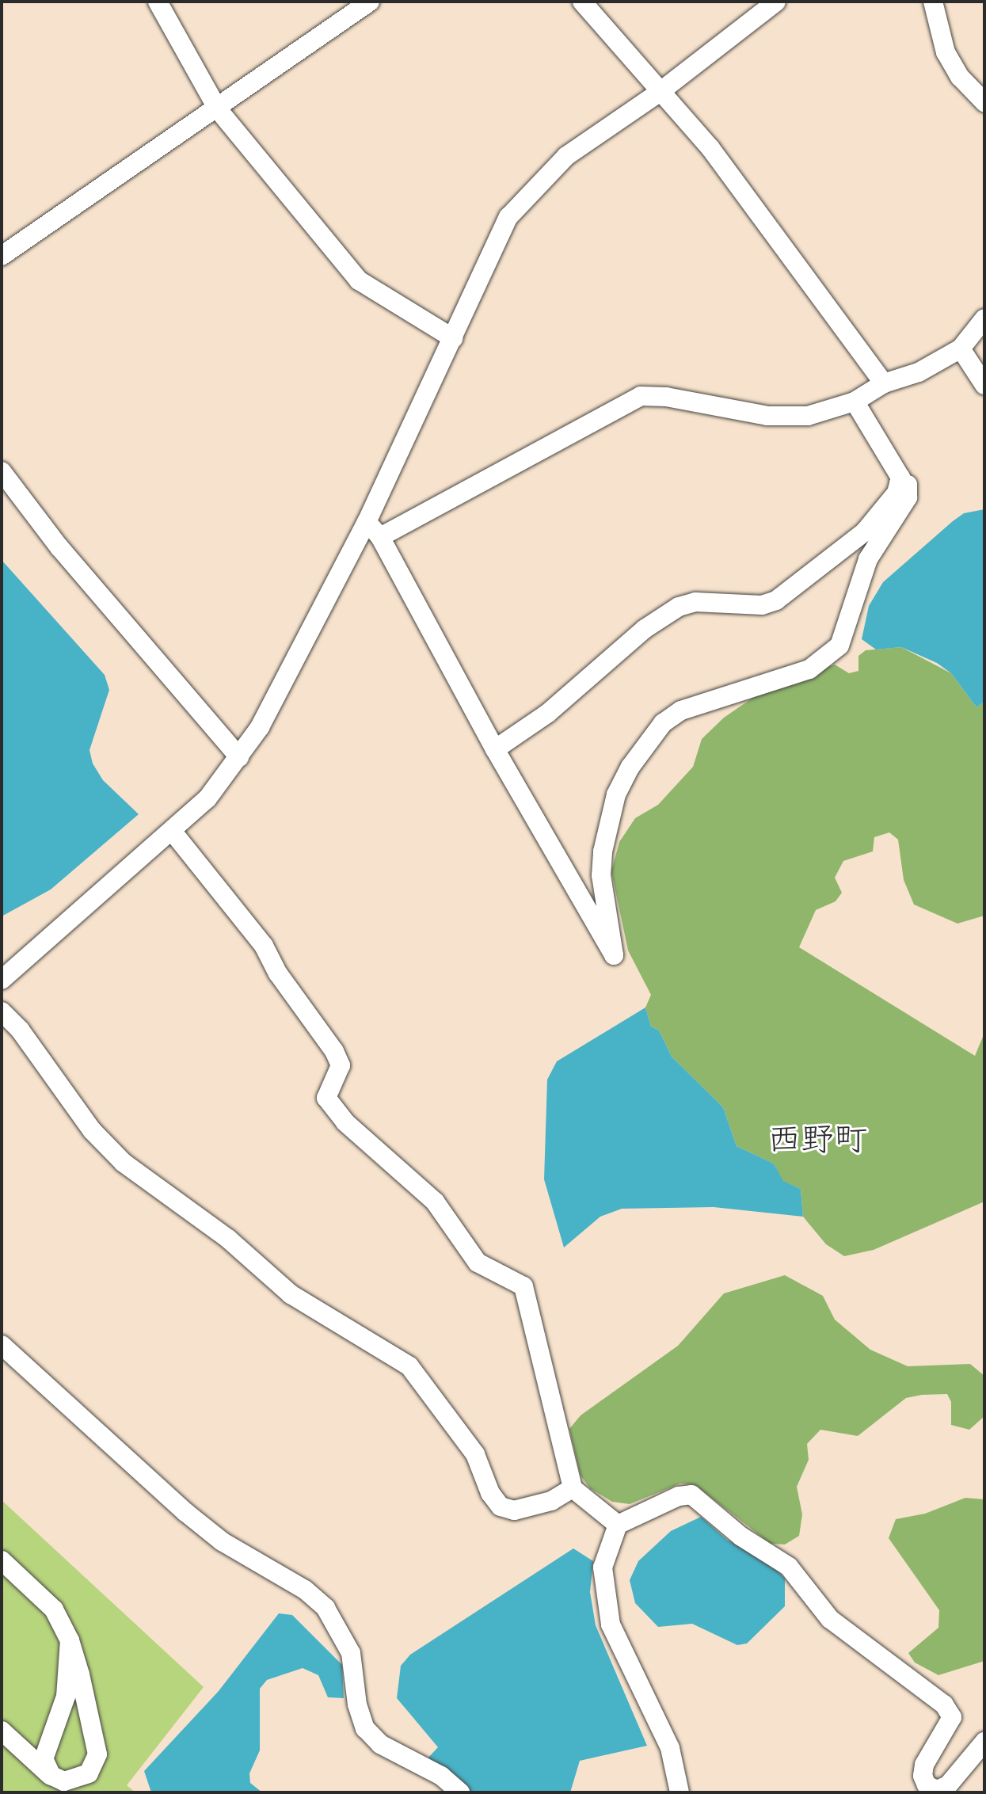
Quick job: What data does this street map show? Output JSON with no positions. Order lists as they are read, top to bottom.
{
  "districts": ["西野町"]
}
